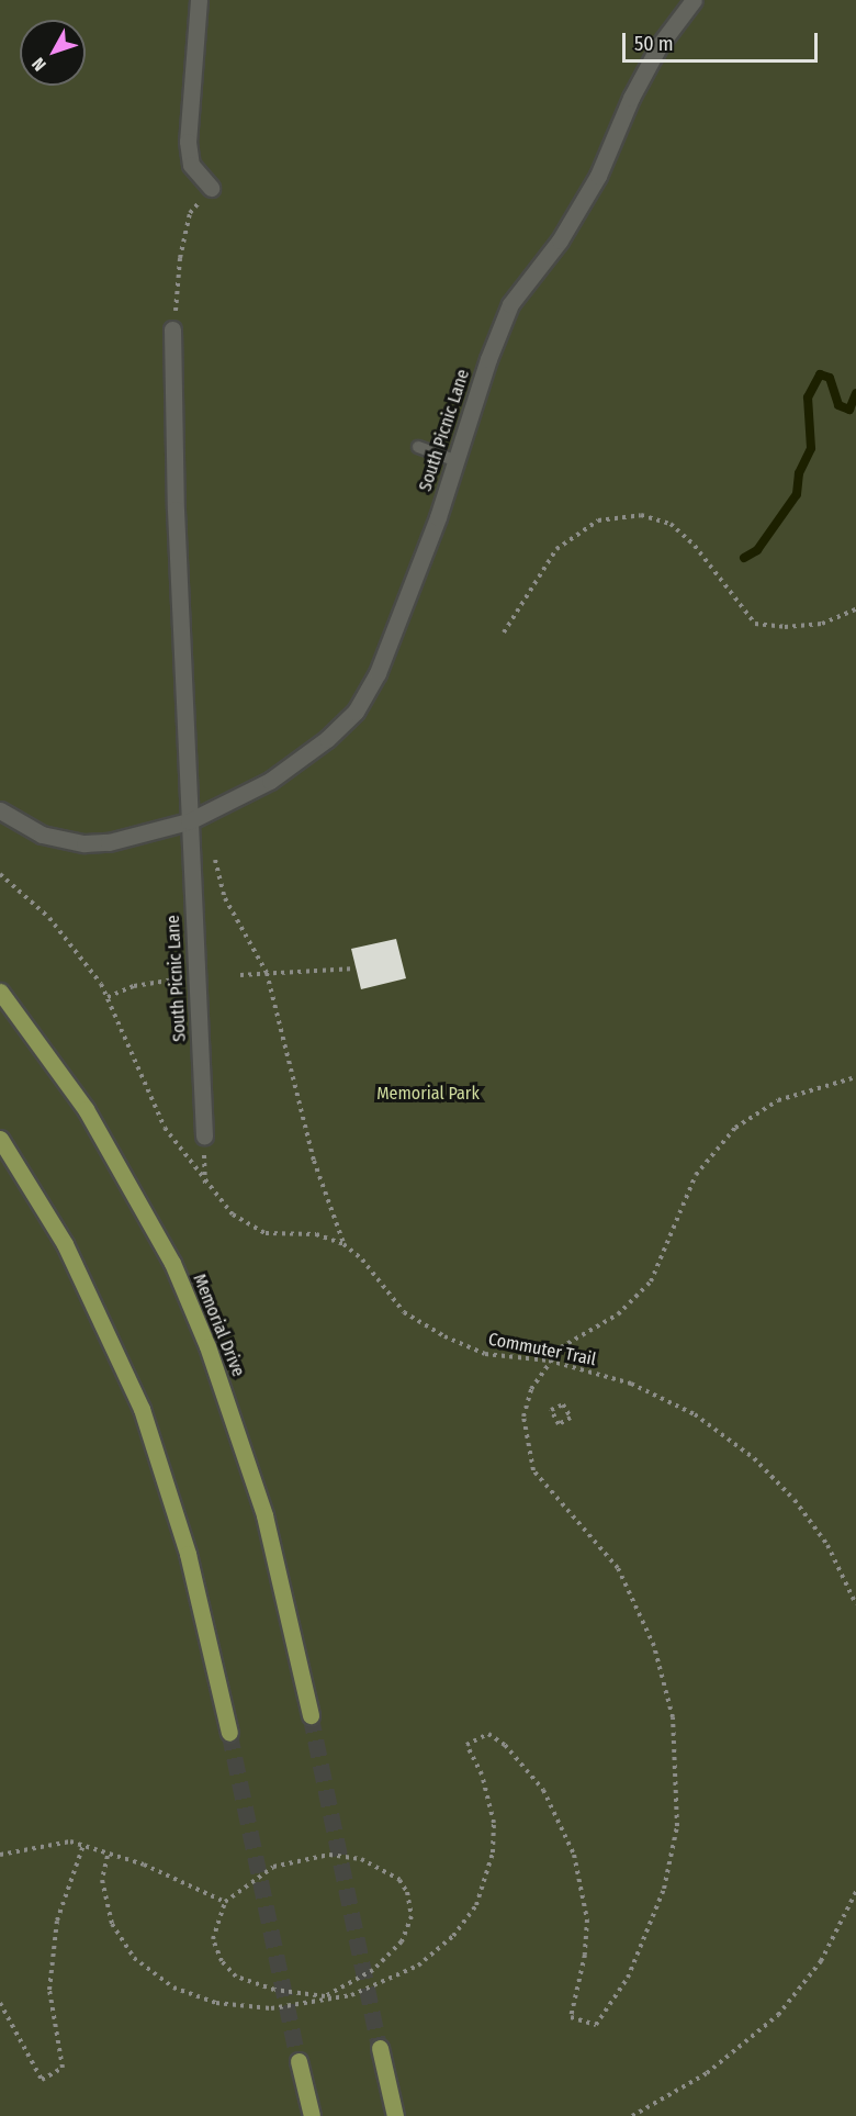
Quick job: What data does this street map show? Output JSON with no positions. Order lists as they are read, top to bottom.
{
  "streets": {
    "main road": ["Memorial Drive"],
    "street": ["South Picnic Lane"],
    "path": ["Commuter Trail"]
  },
  "parks": ["Memorial Park"],
  "scale_bar": "50 m",
  "north": "bottom left"
}
